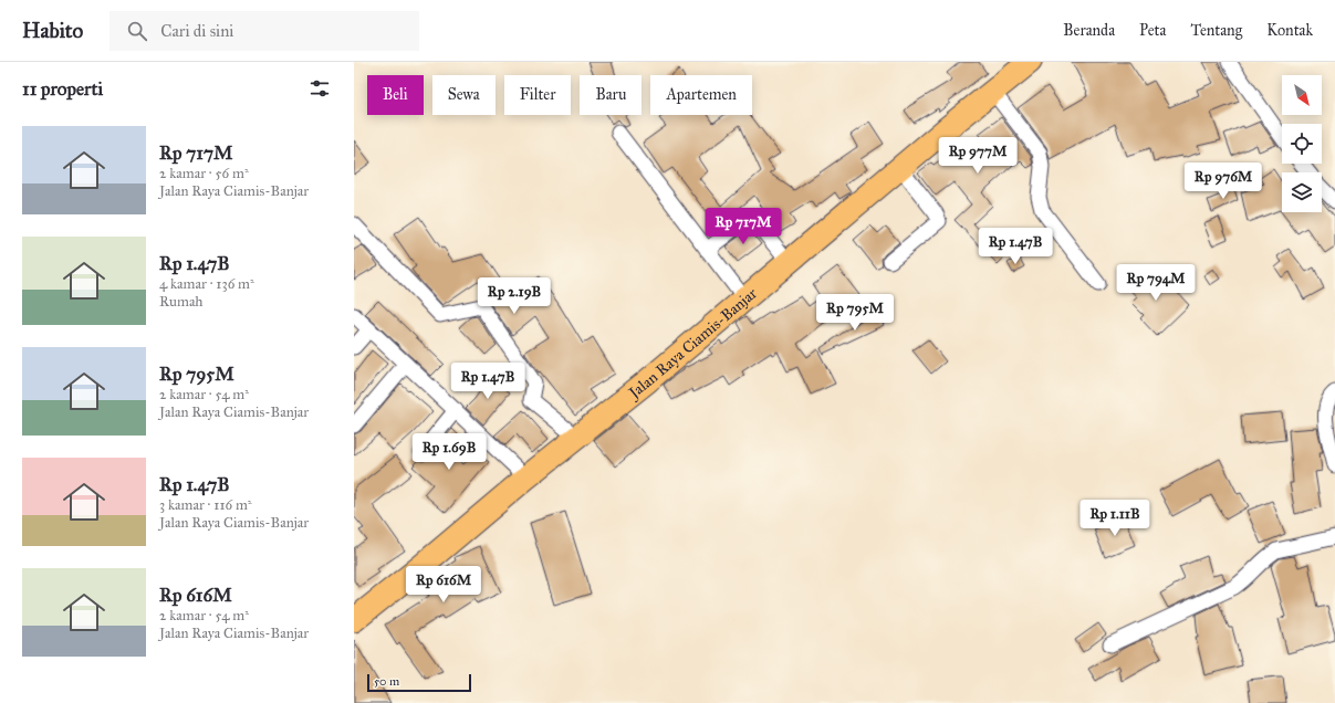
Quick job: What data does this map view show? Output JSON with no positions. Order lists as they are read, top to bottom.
{
  "streets": {
    "highway": ["Jalan Raya Ciamis-Banjar"]
  },
  "scale_bar": "50 m",
  "north": "bottom right",
  "page": {
    "header": "Habito",
    "search": "Cari di sini",
    "nav": [
      "Beranda",
      "Peta",
      "Tentang",
      "Kontak"
    ],
    "heading": "11 properti",
    "chip": [
      "Beli",
      "Sewa",
      "Filter",
      "Baru",
      "Apartemen"
    ],
    "list": [
      {
        "name": "Rp 717M",
        "note": "2 kamar · 56 m² · Jalan Raya Ciamis-Banjar"
      },
      {
        "name": "Rp 1.47B",
        "note": "4 kamar · 136 m² · Rumah"
      },
      {
        "name": "Rp 795M",
        "note": "2 kamar · 54 m² · Jalan Raya Ciamis-Banjar"
      },
      {
        "name": "Rp 1.47B",
        "note": "3 kamar · 116 m² · Jalan Raya Ciamis-Banjar"
      },
      {
        "name": "Rp 616M",
        "note": "2 kamar · 54 m² · Jalan Raya Ciamis-Banjar"
      }
    ],
    "price": [
      "Rp 977M",
      "Rp 976M",
      "Rp 717M",
      "Rp 1.47B",
      "Rp 794M",
      "Rp 2.19B",
      "Rp 795M",
      "Rp 1.47B",
      "Rp 1.69B",
      "Rp 1.11B",
      "Rp 616M"
    ],
    "scale": "50 m"
  }
}
